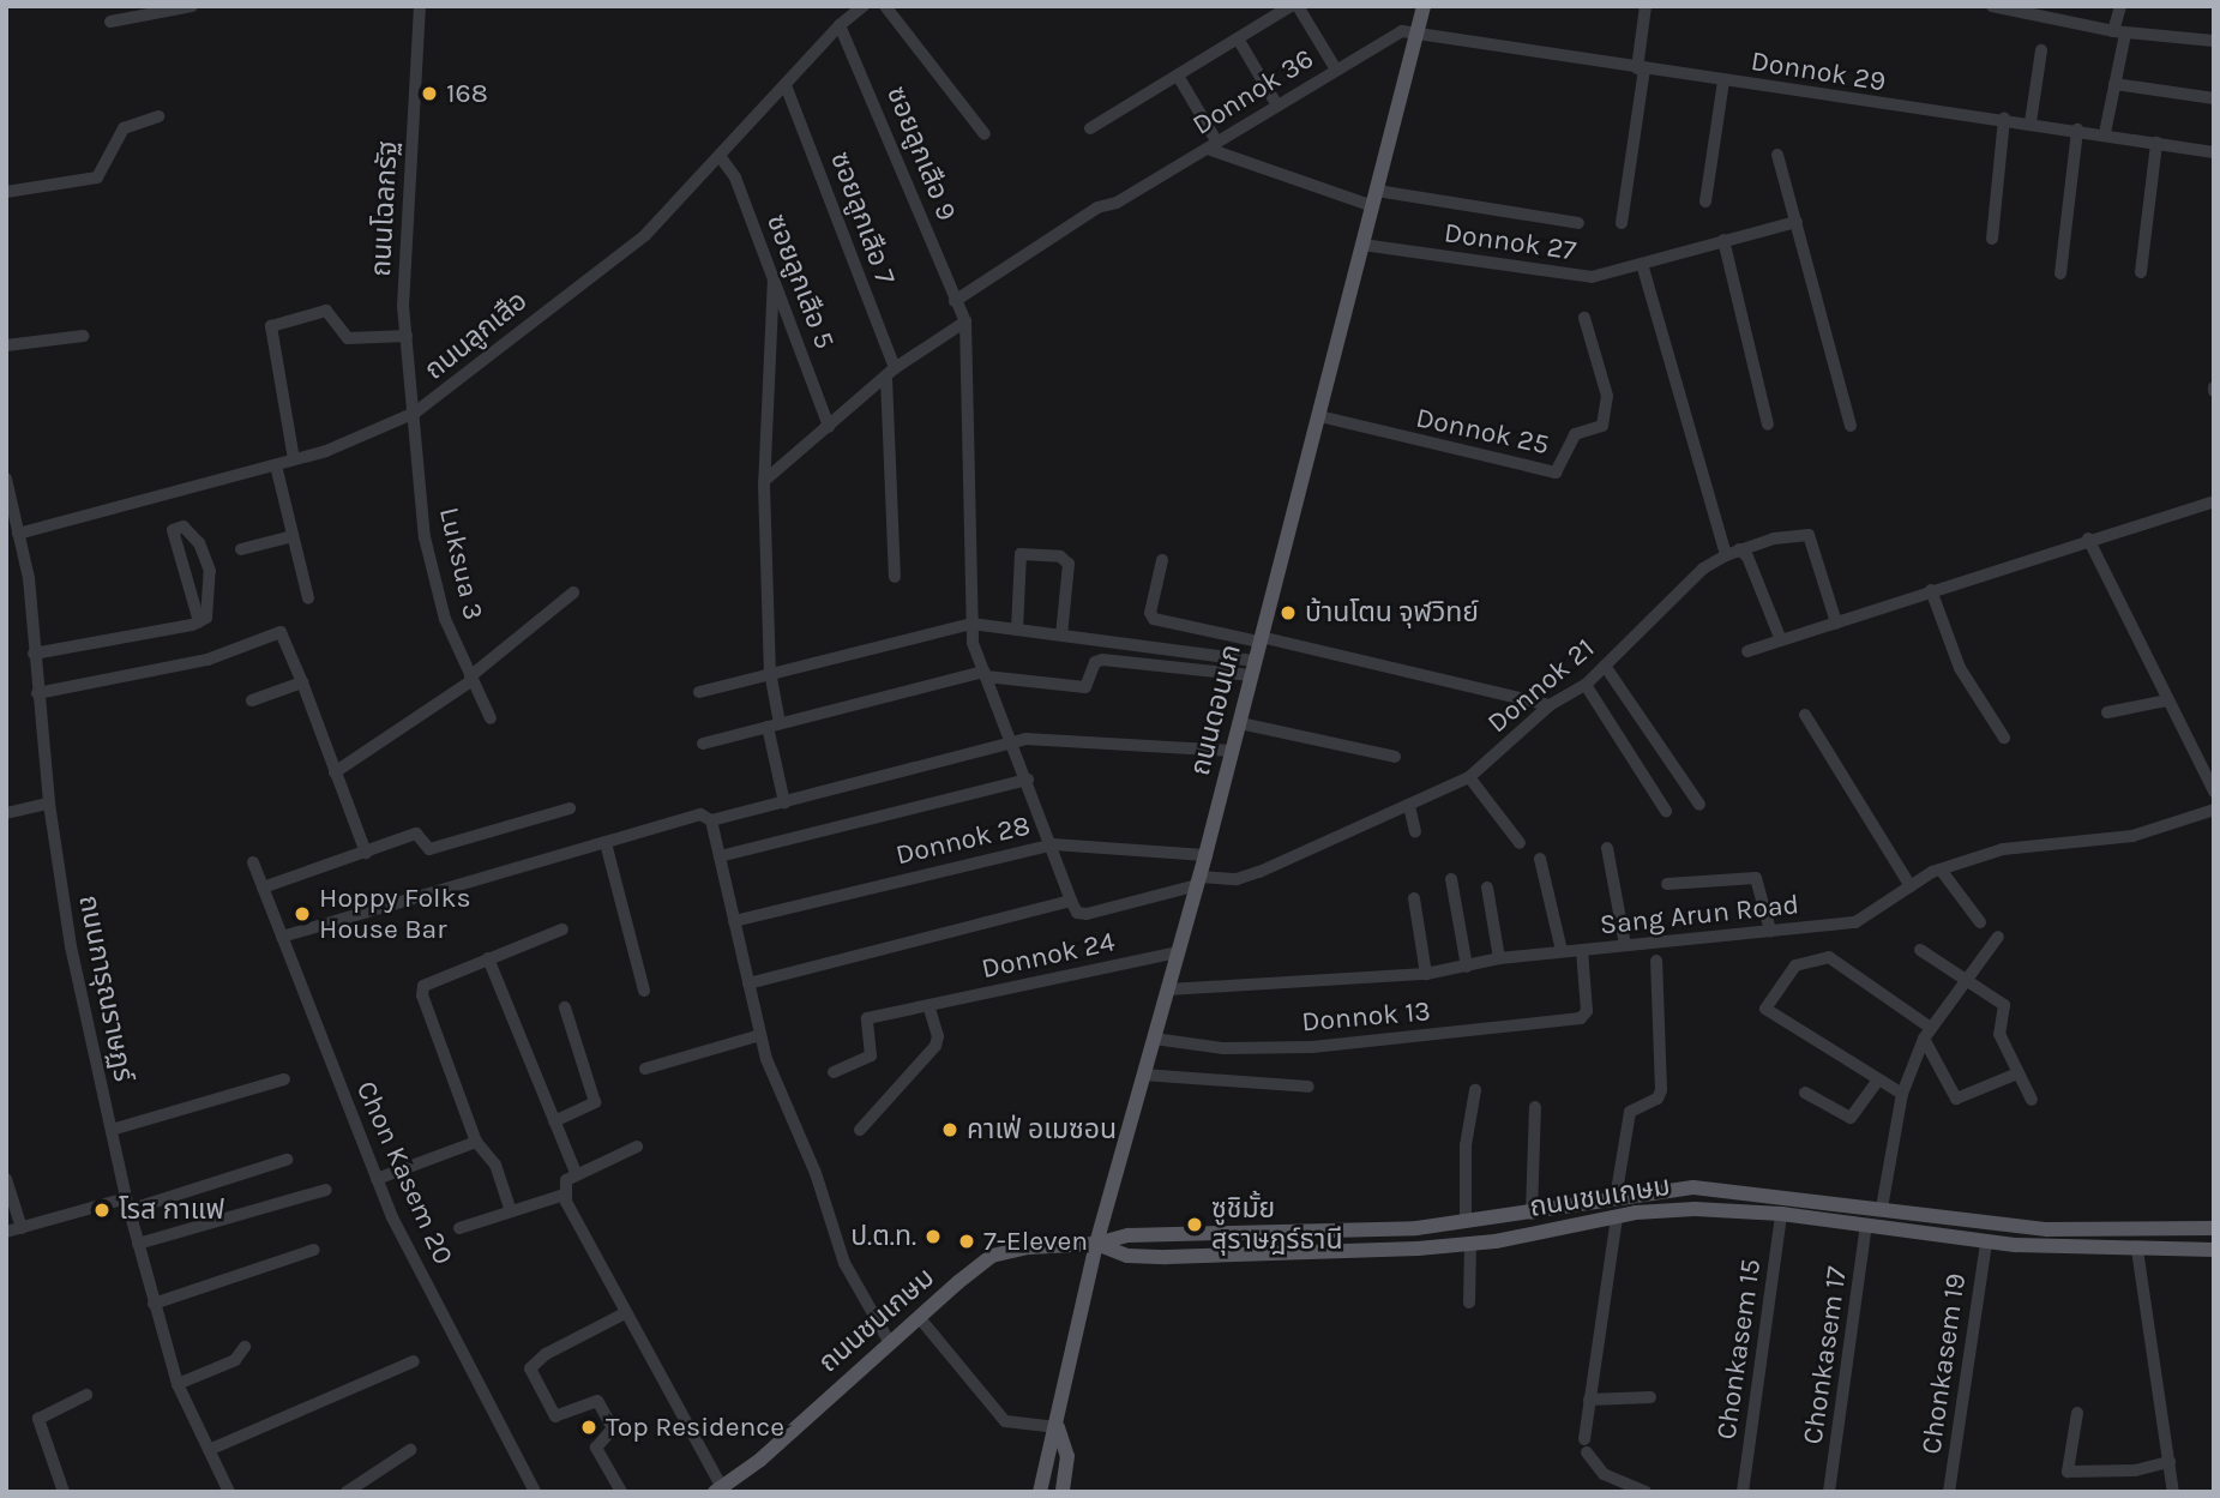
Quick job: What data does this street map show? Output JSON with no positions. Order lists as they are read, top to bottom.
{
  "streets": {
    "main road": ["ถนนดอนนก", "ถนนชนเกษม"],
    "street": [
      "Donnok 29",
      "Donnok 36",
      "ซอยลูกเสือ 9",
      "ถนนโฉลกรัฐ",
      "ซอยลูกเสือ 7",
      "Donnok 27",
      "ซอยลูกเสือ 5",
      "ถนนลูกเสือ",
      "Donnok 25",
      "Luksua 3",
      "Donnok 21",
      "Donnok 28",
      "Sang Arun Road",
      "Donnok 24",
      "ถนนการุณราษฏร์",
      "Donnok 13",
      "Chon Kasem 20",
      "Chonkasem 15",
      "Chonkasem 17",
      "Chonkasem 19"
    ]
  },
  "crossings": [
    ["Donnok 29", "Donnok 36"],
    ["Donnok 29", "ถนนดอนนก"],
    ["Donnok 36", "ซอยลูกเสือ 9"],
    ["Donnok 36", "ถนนดอนนก"],
    ["ซอยลูกเสือ 9", "ถนนลูกเสือ"],
    ["ถนนโฉลกรัฐ", "ถนนลูกเสือ"],
    ["ถนนโฉลกรัฐ", "Luksua 3"],
    ["ซอยลูกเสือ 7", "ถนนลูกเสือ"],
    ["Donnok 27", "ถนนดอนนก"],
    ["ซอยลูกเสือ 5", "ถนนลูกเสือ"],
    ["ถนนลูกเสือ", "Luksua 3"],
    ["ถนนลูกเสือ", "ถนนการุณราษฏร์"],
    ["Donnok 25", "ถนนดอนนก"],
    ["Donnok 21", "ถนนดอนนก"],
    ["ถนนดอนนก", "Donnok 28"],
    ["ถนนดอนนก", "Sang Arun Road"],
    ["ถนนดอนนก", "Donnok 24"],
    ["ถนนดอนนก", "Donnok 13"],
    ["ถนนดอนนก", "ถนนชนเกษม"],
    ["Sang Arun Road", "Donnok 13"],
    ["ถนนชนเกษม", "Chonkasem 15"],
    ["ถนนชนเกษม", "Chonkasem 17"],
    ["ถนนชนเกษม", "Chonkasem 19"]
  ],
  "places": [
    "168",
    "บ้านโตน จุฬวิทย์",
    "Hoppy Folks House Bar",
    "คาเฟ่ อเมซอน",
    "โรส กาแฟ",
    "ซูชิมั้ย สุราษฎร์ธานี",
    "ป.ต.ท.",
    "7-Eleven",
    "Top Residence"
  ]
}
